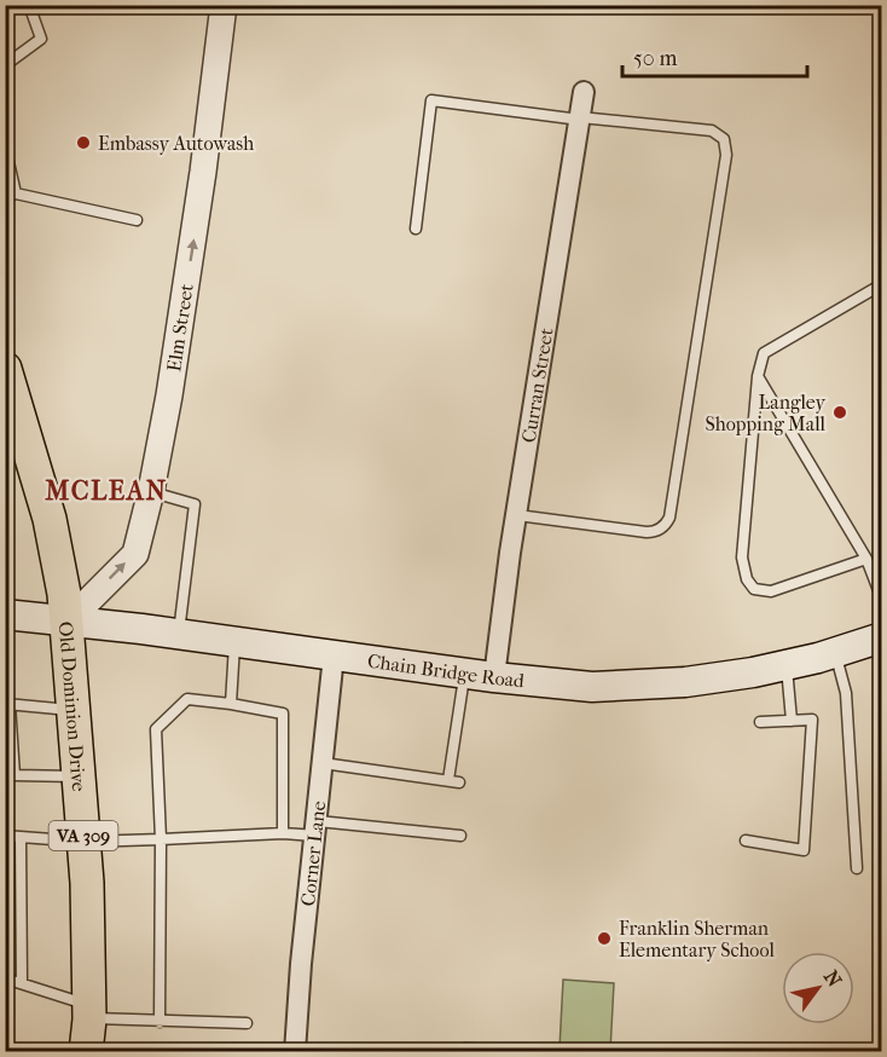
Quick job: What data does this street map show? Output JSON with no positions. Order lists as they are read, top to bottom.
{
  "streets": {
    "main road": ["Chain Bridge Road", "Old Dominion Drive", "VA 309"],
    "street": ["Elm Street", "Curran Street", "Corner Lane"]
  },
  "crossings": [
    ["Elm Street", "Chain Bridge Road"],
    ["Elm Street", "Old Dominion Drive"],
    ["Curran Street", "Chain Bridge Road"],
    ["Chain Bridge Road", "Old Dominion Drive"],
    ["Chain Bridge Road", "Corner Lane"]
  ],
  "one_way": ["Elm Street"],
  "districts": ["MCLEAN"],
  "places": ["Embassy Autowash", "Langley Shopping Mall", "Franklin Sherman Elementary School"],
  "scale_bar": "50 m",
  "north": "top right"
}
